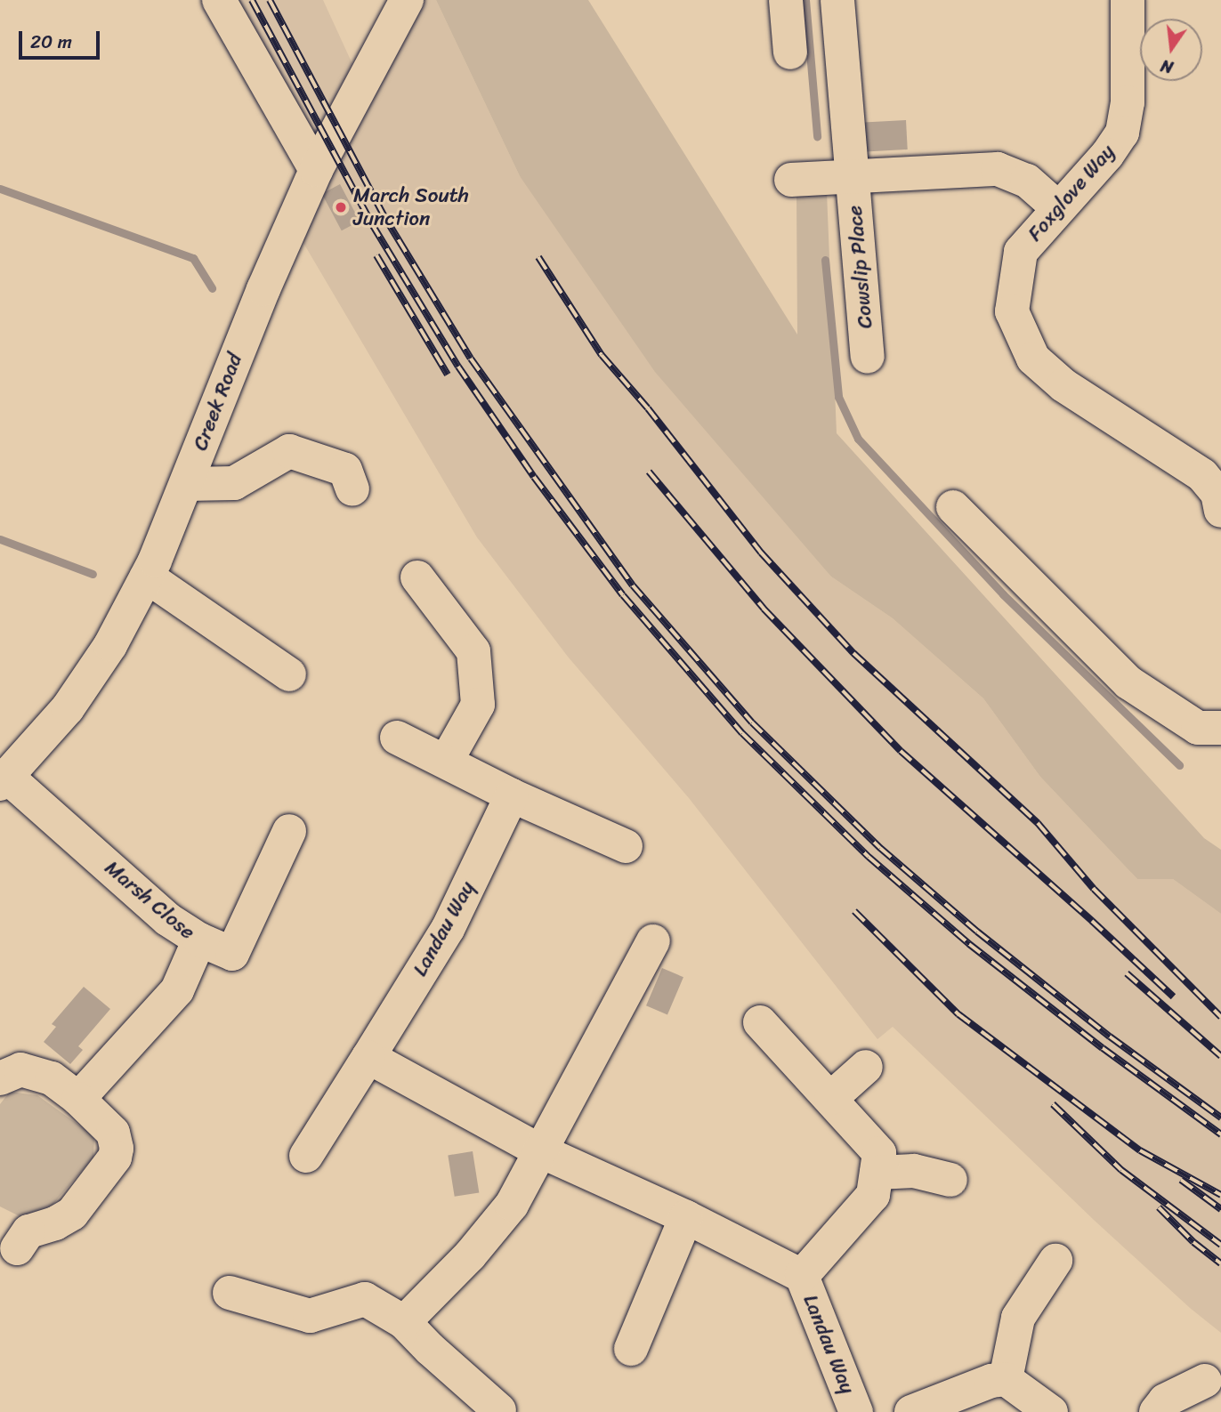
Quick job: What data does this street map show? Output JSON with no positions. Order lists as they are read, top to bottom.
{
  "streets": {
    "street": [
      "Foxglove Way",
      "Cowslip Place",
      "Creek Road",
      "Marsh Close",
      "Landau Way"
    ]
  },
  "crossings": [
    ["Foxglove Way", "Cowslip Place"],
    ["Creek Road", "Marsh Close"]
  ],
  "places": ["March South Junction"],
  "scale_bar": "20 m",
  "north": "bottom"
}
